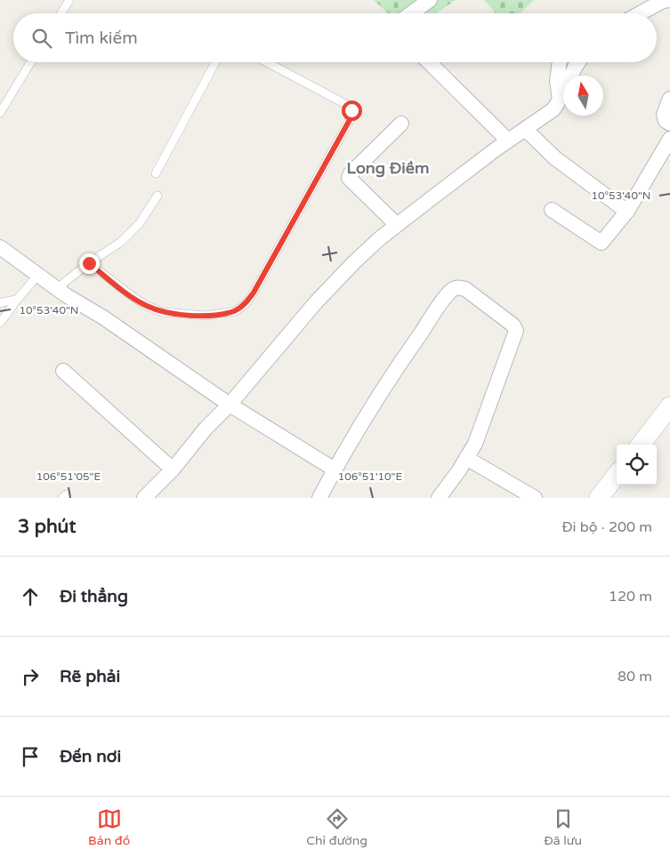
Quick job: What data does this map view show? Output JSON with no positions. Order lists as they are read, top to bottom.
{
  "districts": ["Long Điềm"],
  "north": "top",
  "page": {
    "search": "Tìm kiếm",
    "heading": ["3 phút", "Đi bộ · 200 m"],
    "list": [
      ["Đi thẳng", "120 m"],
      ["Rẽ phải", "80 m"],
      "Đến nơi"
    ],
    "nav": ["Bản đồ", "Chỉ đường", "Đã lưu"]
  },
  "coordinates": ["10°53'40\"N", "106°51'05\"E", "106°51'10\"E"]
}
